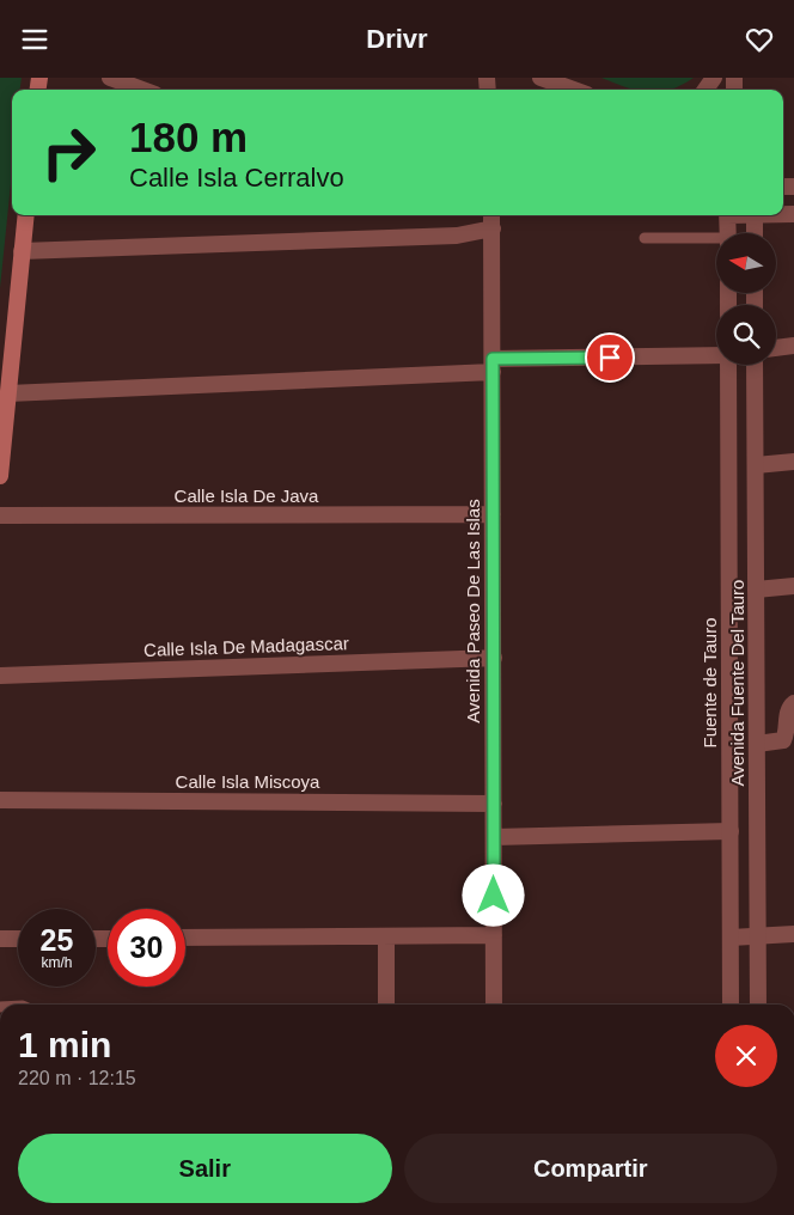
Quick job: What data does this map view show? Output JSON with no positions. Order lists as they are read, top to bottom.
{
  "streets": {
    "street": [
      "Calle Isla De Java",
      "Avenida Paseo De Las Islas",
      "Calle Isla De Madagascar",
      "Fuente de Tauro",
      "Avenida Fuente Del Tauro",
      "Calle Isla Miscoya"
    ]
  },
  "crossings": [
    ["Calle Isla De Java", "Avenida Paseo De Las Islas"],
    ["Avenida Paseo De Las Islas", "Calle Isla De Madagascar"],
    ["Avenida Paseo De Las Islas", "Calle Isla Miscoya"]
  ],
  "north": "left",
  "page": {
    "header": "Drivr",
    "turn": ["180 m", "Calle Isla Cerralvo"],
    "speed": "25 km/h",
    "limit": "30",
    "heading": ["1 min", "220 m · 12:15"],
    "buttons": ["Salir", "Compartir"]
  }
}
